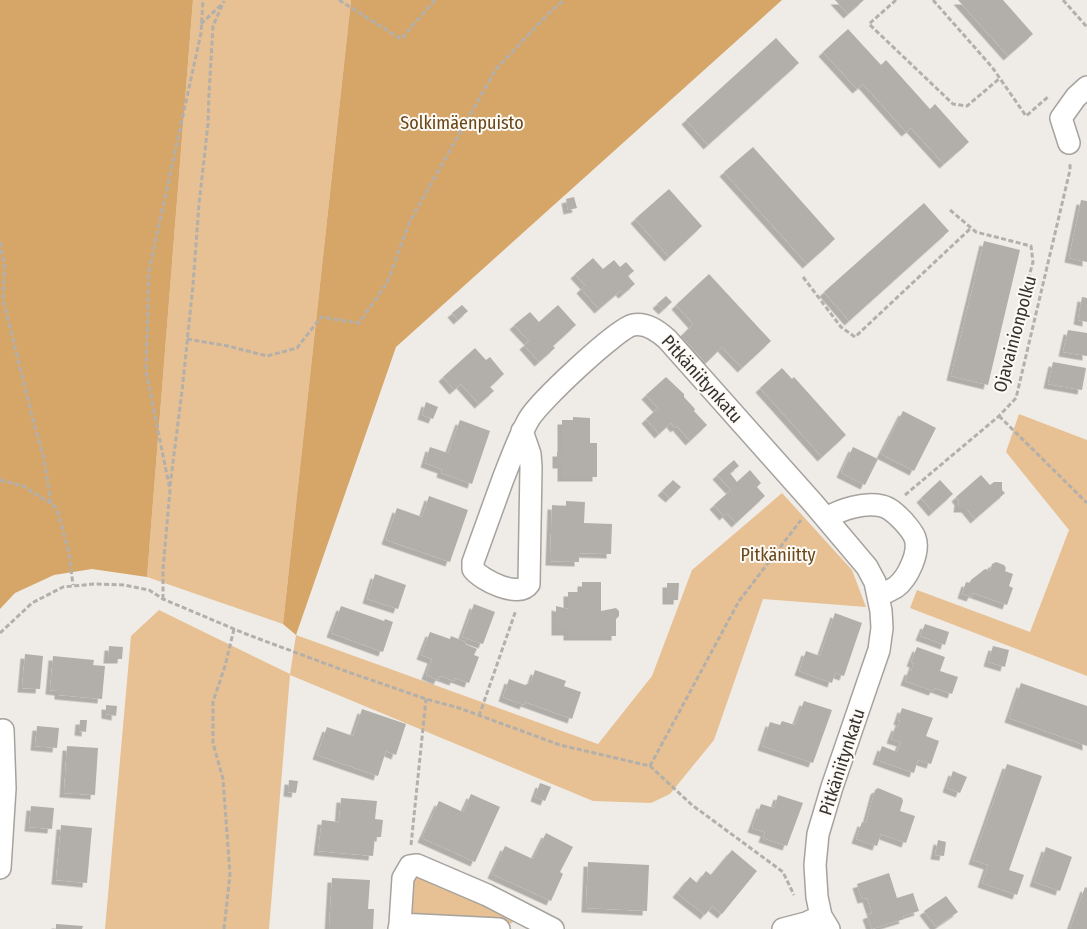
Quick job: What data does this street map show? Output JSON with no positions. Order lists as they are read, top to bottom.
{
  "streets": {
    "street": ["Pitkäniitynkatu"],
    "path": ["Ojavainionpolku"]
  },
  "parks": ["Solkimäenpuisto", "Pitkäniitty"]
}
